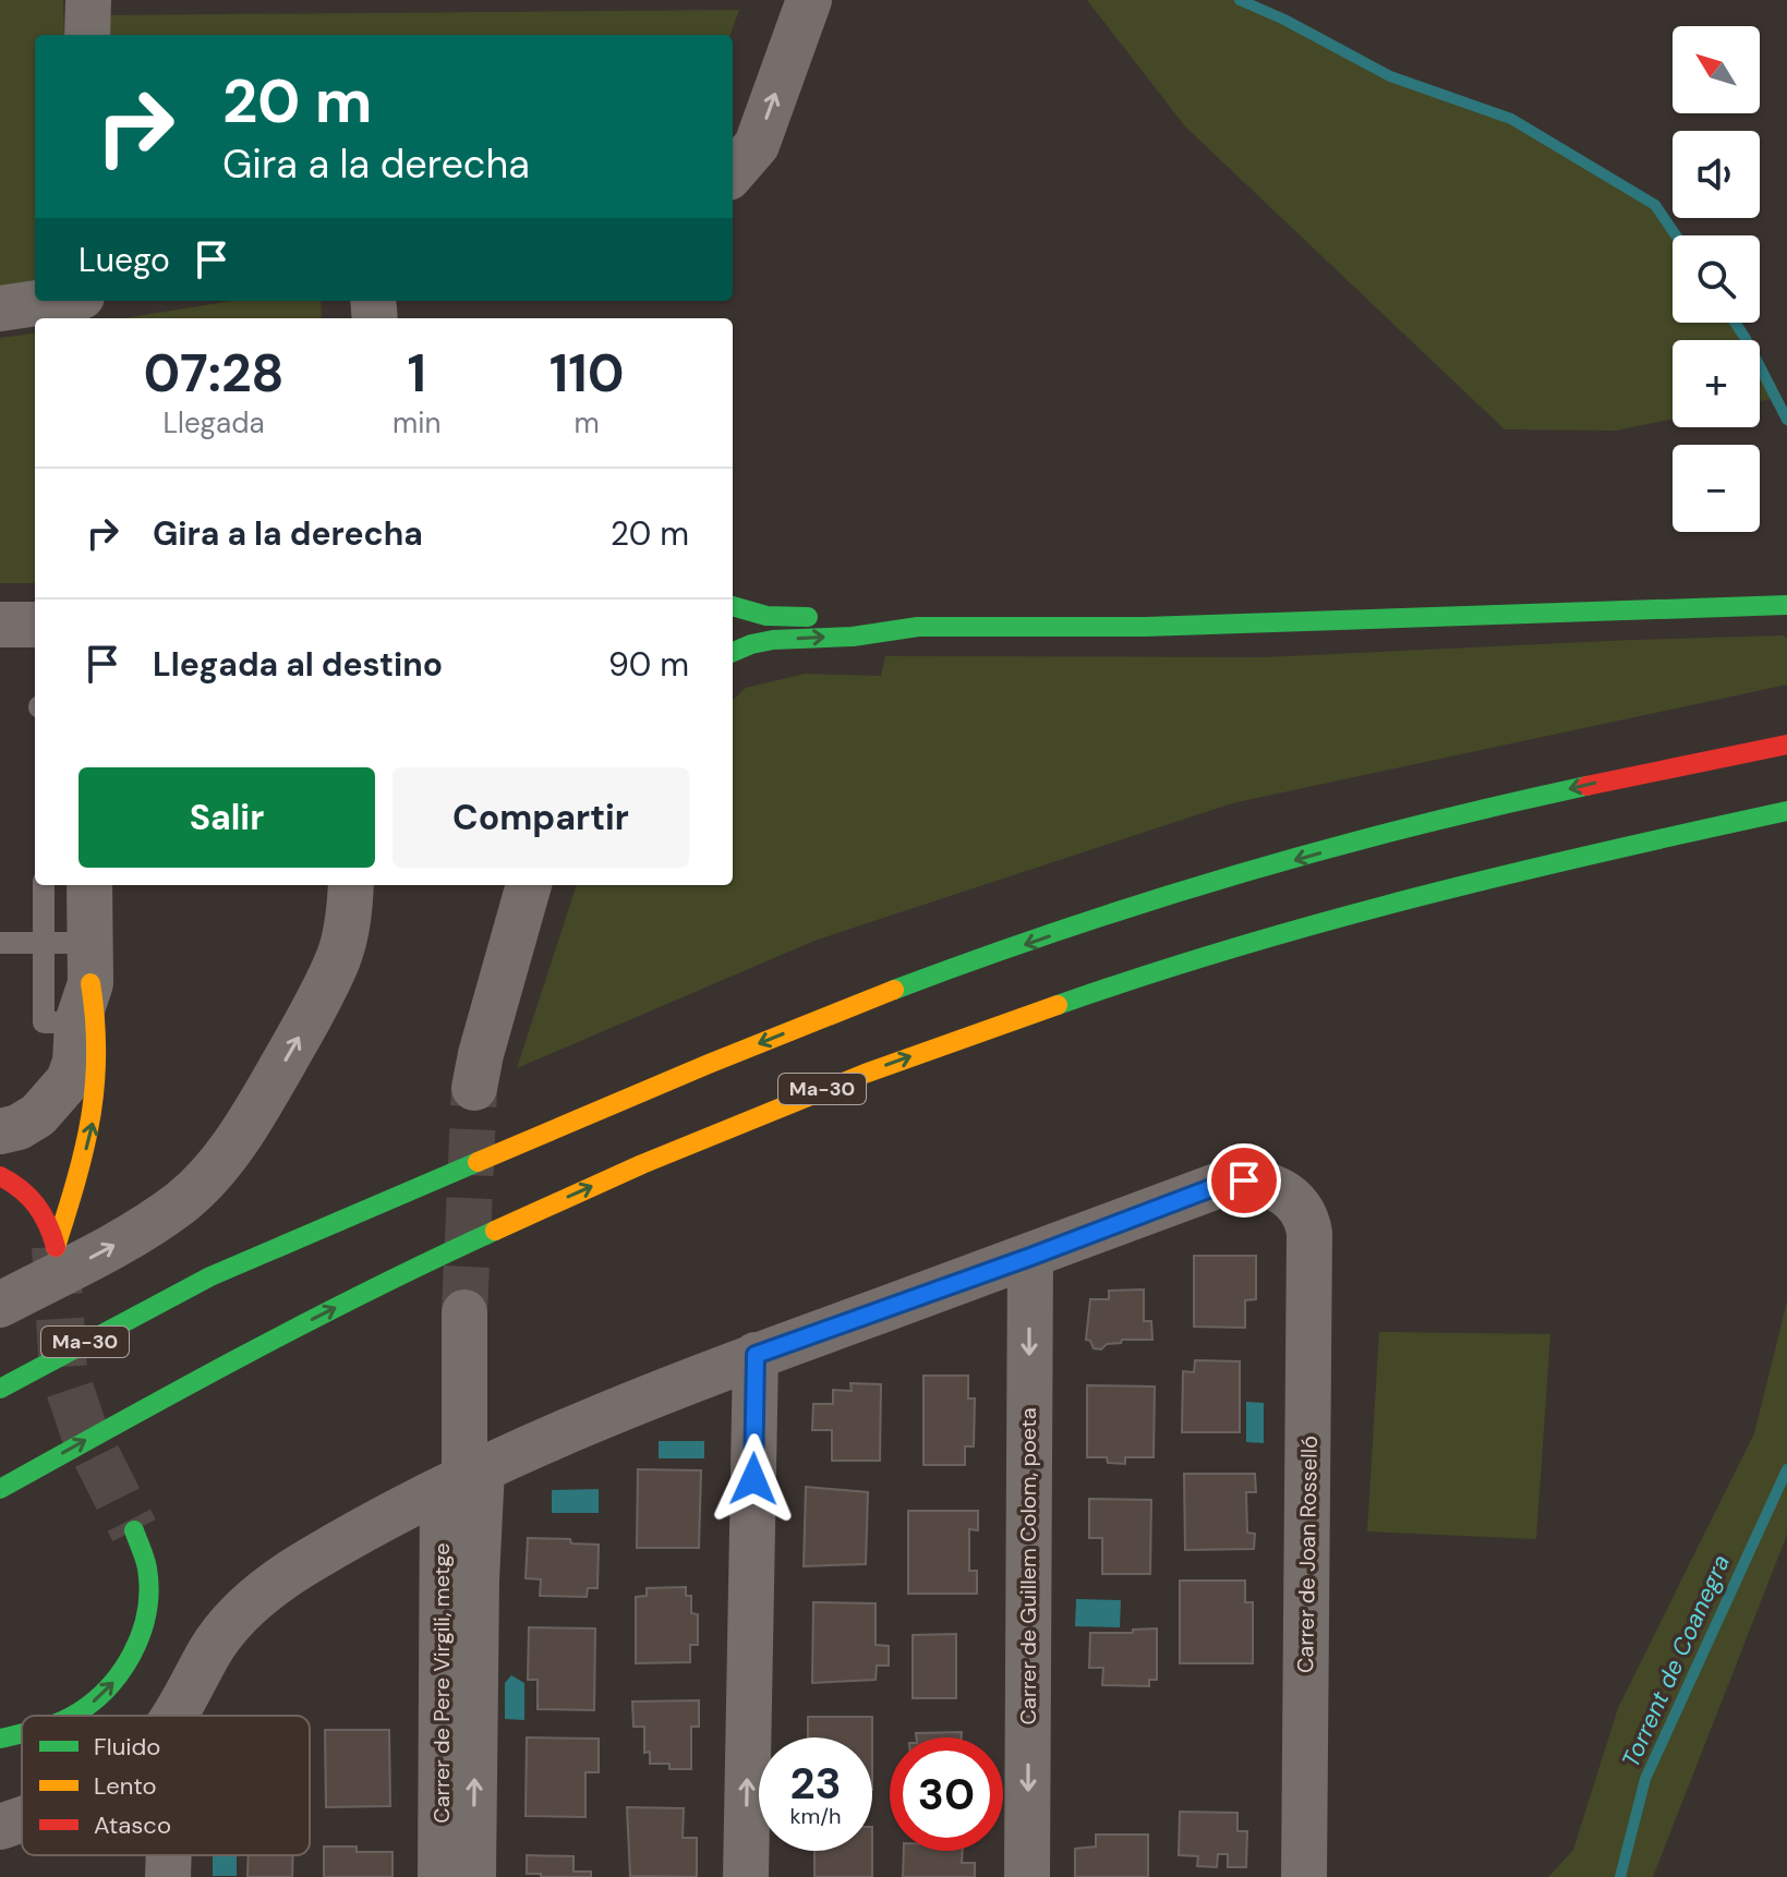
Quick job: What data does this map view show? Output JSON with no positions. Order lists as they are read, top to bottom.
{
  "streets": {
    "main road": ["Ma-30"],
    "street": ["Carrer de Joan Rosselló", "Carrer de Guillem Colom, poeta", "Carrer de Pere Virgili, metge"]
  },
  "crossings": [
    ["Carrer de Joan Rosselló", "Carrer de Guillem Colom, poeta"]
  ],
  "water": ["Torrent de Coanegra"],
  "legend": ["Fluido", "Lento", "Atasco"],
  "north": "top left",
  "page": {
    "map_buttons": ["+", "−"],
    "turn": ["20 m", "Gira a la derecha"],
    "then": "Luego",
    "eta": [
      "07:28",
      "Llegada",
      "1",
      "min",
      "110",
      "m"
    ],
    "list": [
      {
        "name": "Gira a la derecha",
        "value": "20 m"
      },
      {
        "name": "Llegada al destino",
        "value": "90 m"
      }
    ],
    "buttons": ["Salir", "Compartir"],
    "speed": "23 km/h",
    "limit": "30"
  }
}
